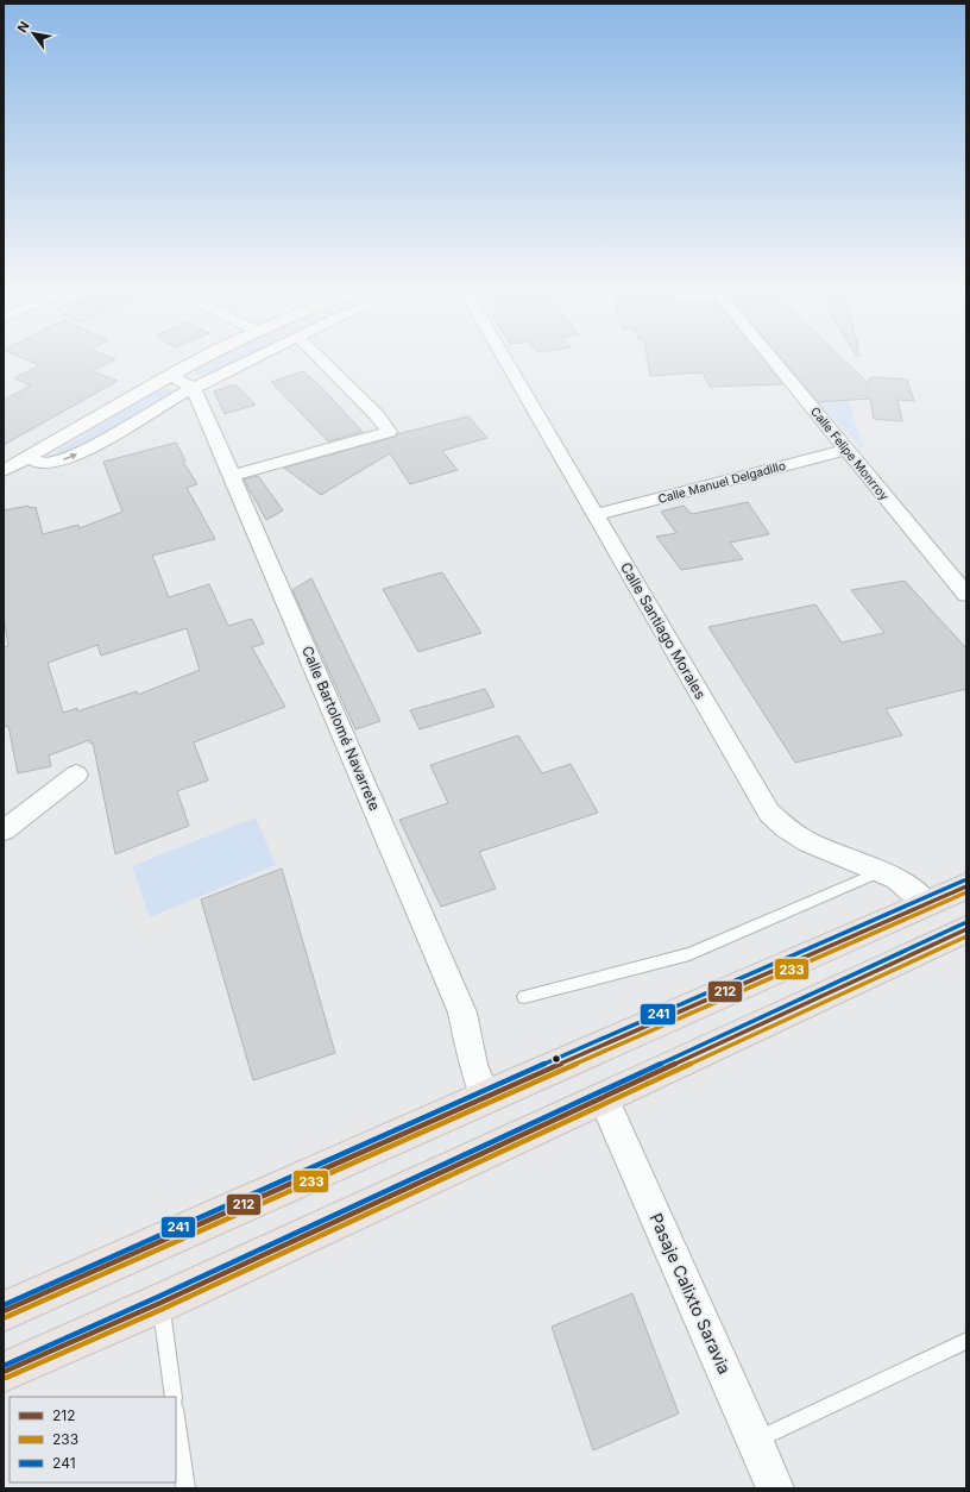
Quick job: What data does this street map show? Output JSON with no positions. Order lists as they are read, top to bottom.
{
  "streets": {
    "street": [
      "Calle Felipe Monrroy",
      "Calle Manuel Delgadillo",
      "Calle Santiago Morales",
      "Calle Bartolomé Navarrete",
      "Pasaje Calixto Saravia"
    ]
  },
  "crossings": [
    ["Calle Felipe Monrroy", "Calle Manuel Delgadillo"],
    ["Calle Manuel Delgadillo", "Calle Santiago Morales"]
  ],
  "lines": ["transit line 241", "transit line 212", "transit line 233"],
  "legend": ["212", "233", "241"],
  "north": "top left"
}
